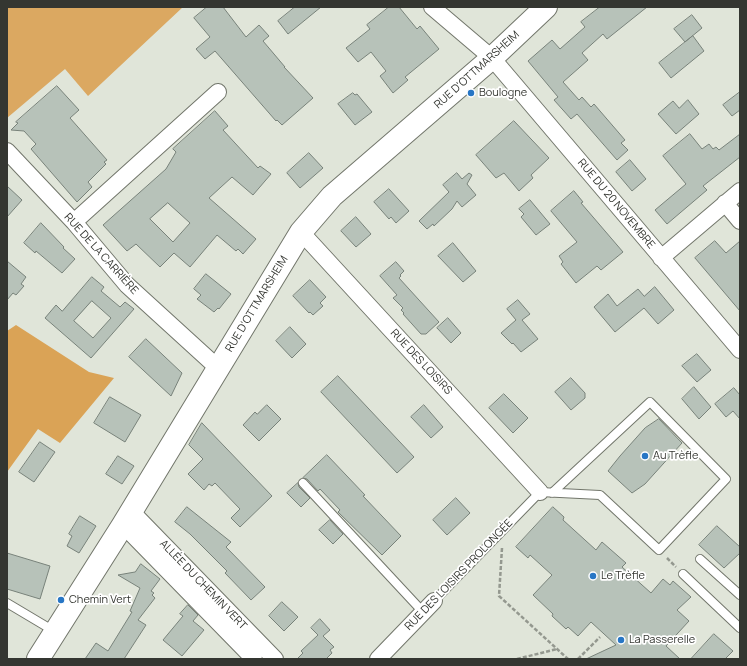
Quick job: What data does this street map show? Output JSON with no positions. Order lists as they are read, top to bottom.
{
  "streets": {
    "main road": ["RUE D'OTTMARSHEIM"],
    "street": [
      "RUE DU 20 NOVEMBRE",
      "RUE DE LA CARRIÈRE",
      "RUE DES LOISIRS",
      "RUE DES LOISIRS PROLONGÉE",
      "ALLÉE DU CHEMIN VERT"
    ]
  },
  "crossings": [
    ["RUE D'OTTMARSHEIM", "RUE DU 20 NOVEMBRE"],
    ["RUE D'OTTMARSHEIM", "RUE DE LA CARRIÈRE"],
    ["RUE D'OTTMARSHEIM", "RUE DES LOISIRS"],
    ["RUE D'OTTMARSHEIM", "ALLÉE DU CHEMIN VERT"],
    ["RUE DES LOISIRS", "RUE DES LOISIRS PROLONGÉE"]
  ],
  "places": [
    "Boulogne",
    "Au Trèfle",
    "Le Trèfle",
    "Chemin Vert",
    "La Passerelle"
  ]
}
